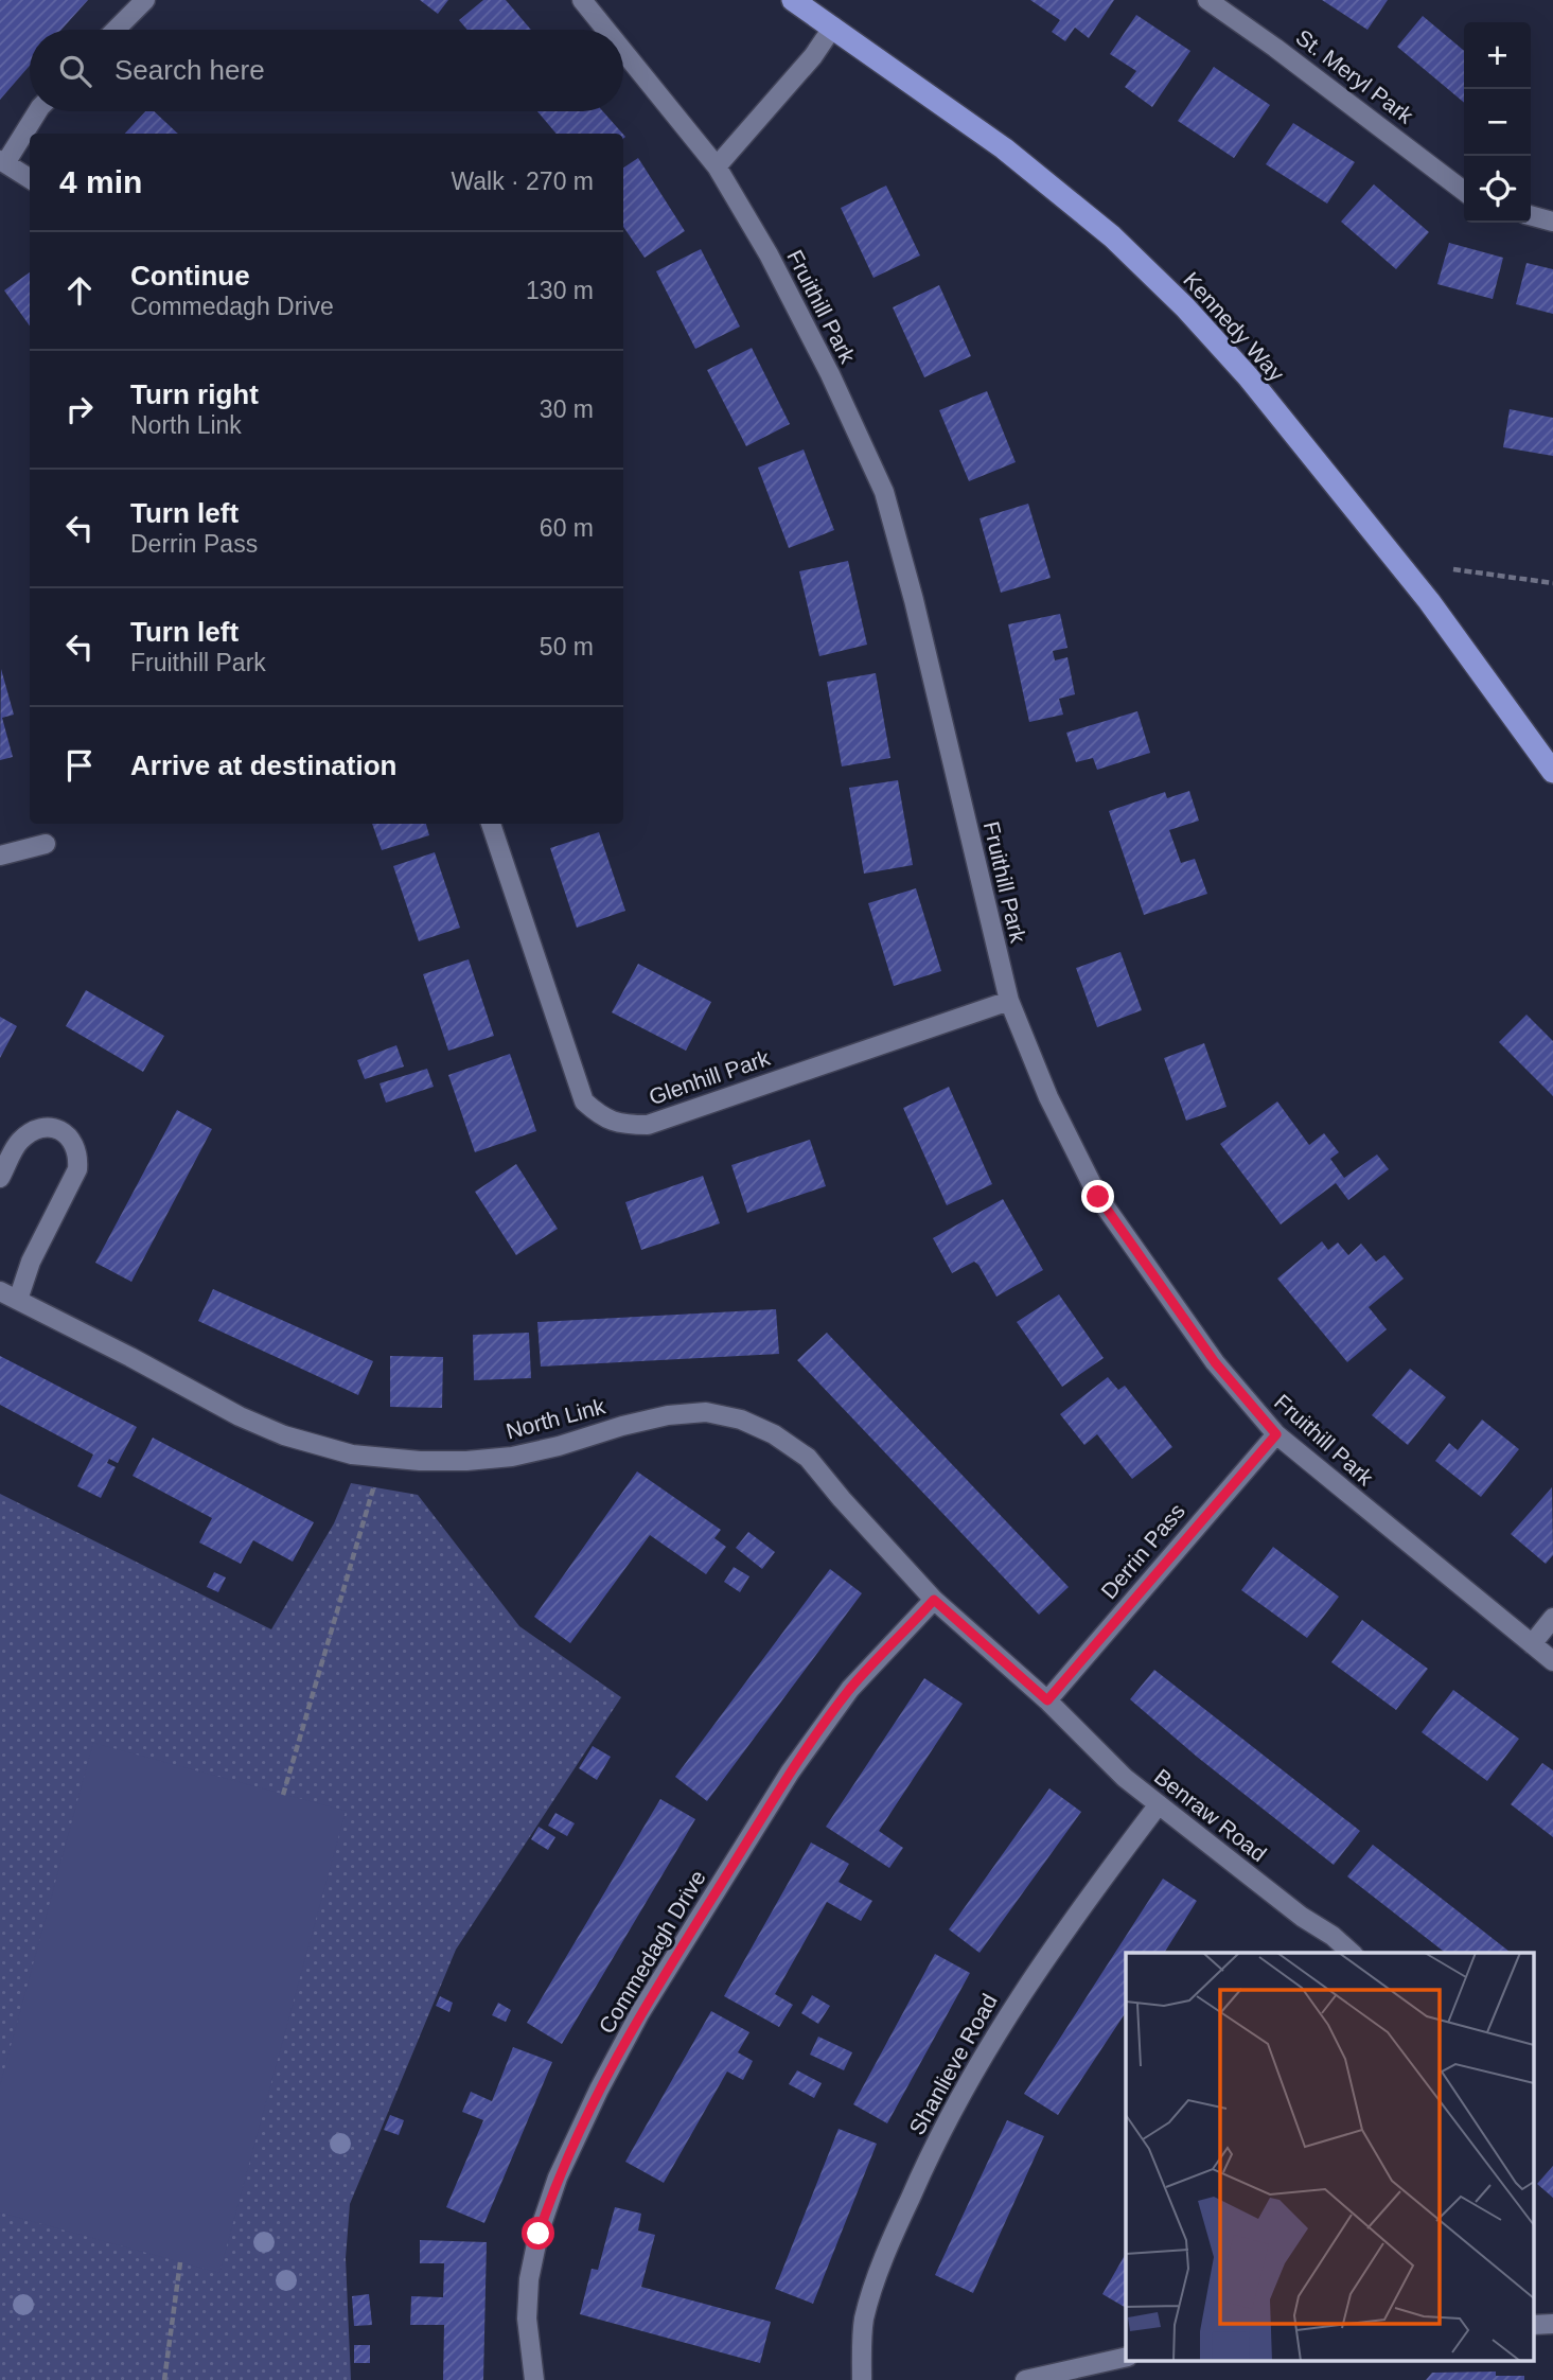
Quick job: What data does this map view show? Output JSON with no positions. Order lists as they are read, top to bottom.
{
  "streets": {
    "highway": ["Kennedy Way"],
    "street": [
      "St. Meryl Park",
      "Fruithill Park",
      "Glenhill Park",
      "North Link",
      "Derrin Pass",
      "Benraw Road",
      "Commedagh Drive",
      "Shanlieve Road"
    ]
  },
  "crossings": [
    ["Fruithill Park", "Glenhill Park"],
    ["Fruithill Park", "Derrin Pass"],
    ["North Link", "Derrin Pass"],
    ["North Link", "Benraw Road"],
    ["North Link", "Commedagh Drive"],
    ["Derrin Pass", "Benraw Road"],
    ["Benraw Road", "Shanlieve Road"]
  ],
  "page": {
    "map_buttons": ["+", "−"],
    "search": "Search here",
    "heading": ["4 min", "Walk · 270 m"],
    "list": [
      ["Continue", "Commedagh Drive", "130 m"],
      ["Turn right", "North Link", "30 m"],
      ["Turn left", "Derrin Pass", "60 m"],
      ["Turn left", "Fruithill Park", "50 m"],
      "Arrive at destination"
    ]
  }
}
